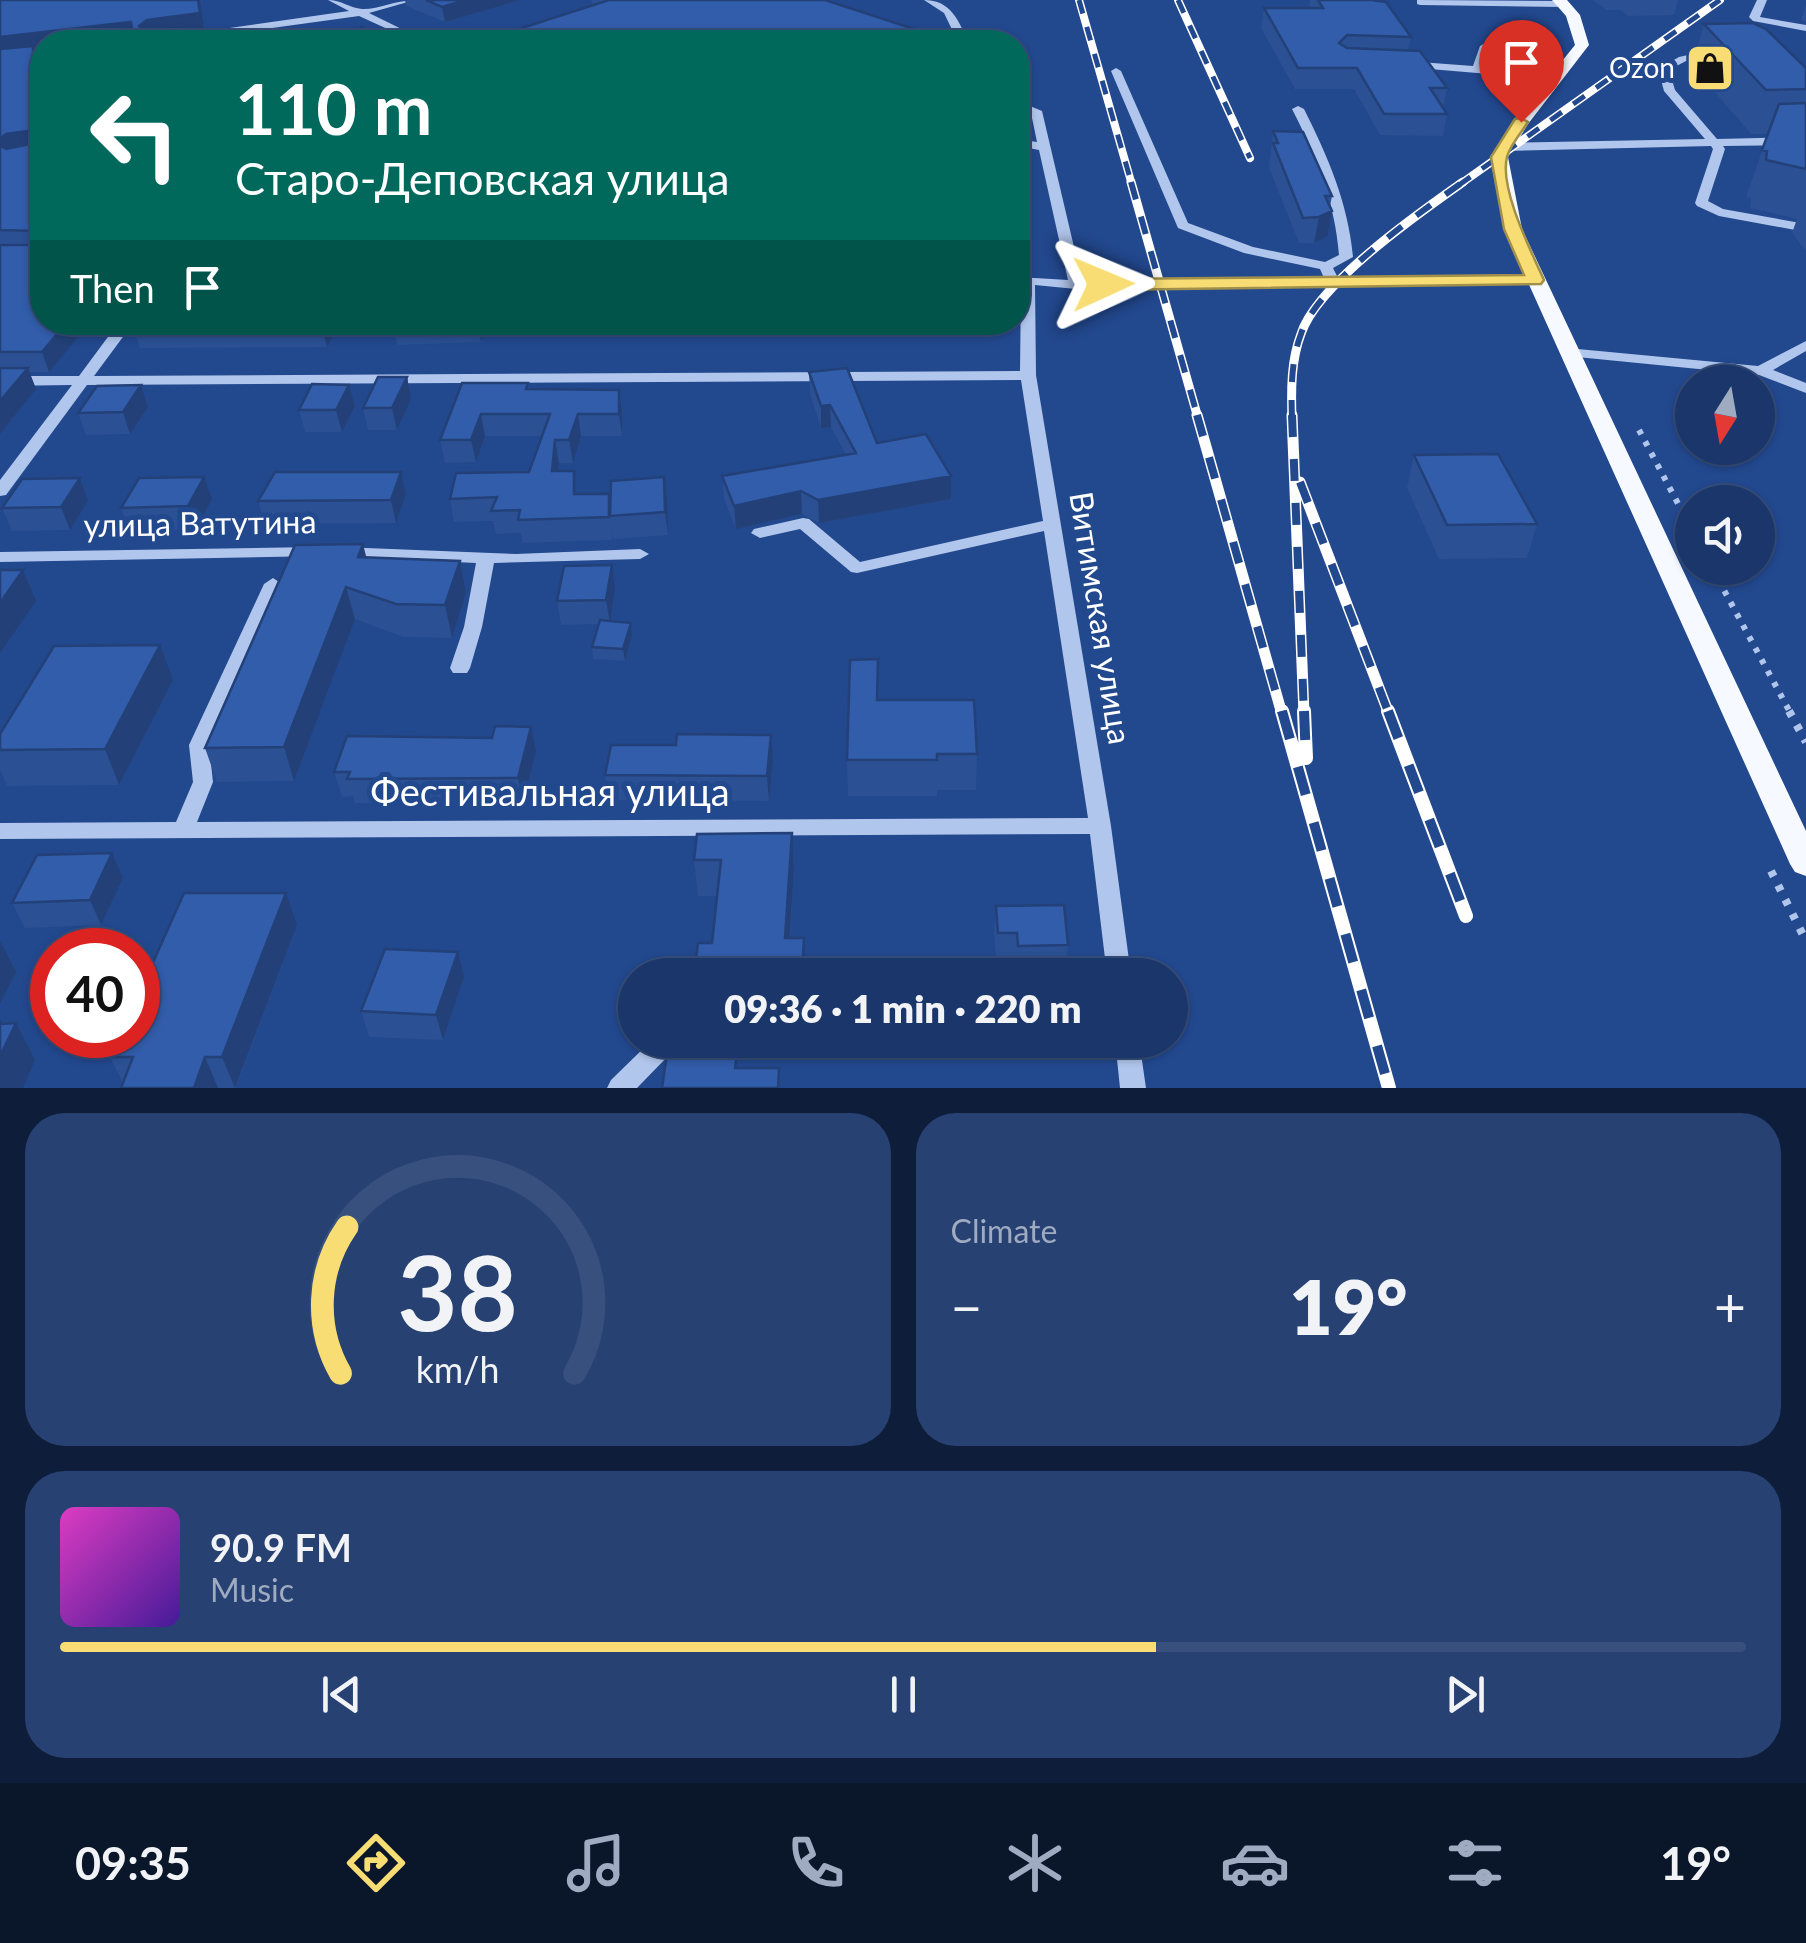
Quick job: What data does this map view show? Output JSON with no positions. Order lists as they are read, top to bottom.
{
  "streets": {
    "street": ["улица Ватутина", "Витимская улица", "Фестивальная улица"]
  },
  "crossings": [
    ["Витимская улица", "Фестивальная улица"]
  ],
  "places": {
    "shop": ["Ozon"]
  },
  "north": "bottom",
  "page": {
    "turn": ["110 m", "Старо-Деповская улица"],
    "then": "Then",
    "limit": "40",
    "trip": "09:36 · 1 min · 220 m",
    "tile": "Climate",
    "heat": ["−", "19°", "+"],
    "song": ["90.9 FM", "Music"],
    "tabs": ["09:35", "19°"],
    "gauge": ["38", "km/h"]
  }
}
